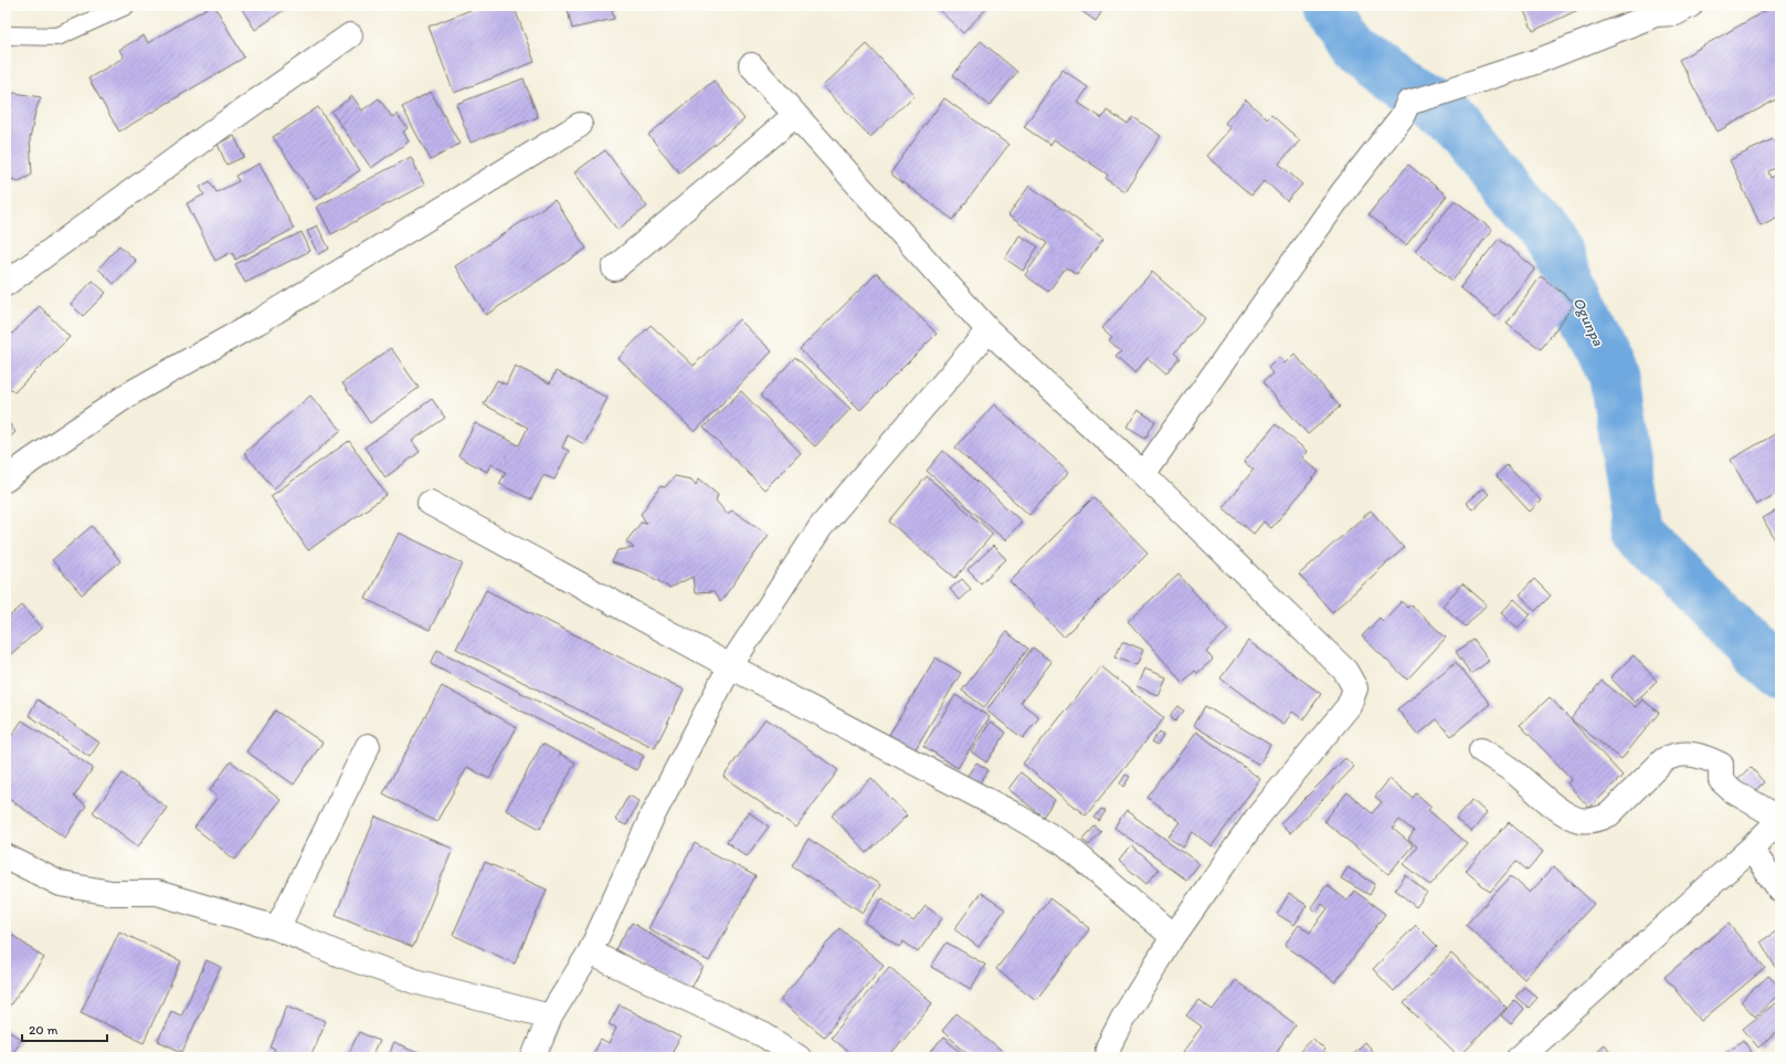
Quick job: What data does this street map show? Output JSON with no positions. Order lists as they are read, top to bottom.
{
  "water": ["Ogunpa"],
  "scale_bar": "20 m"
}
